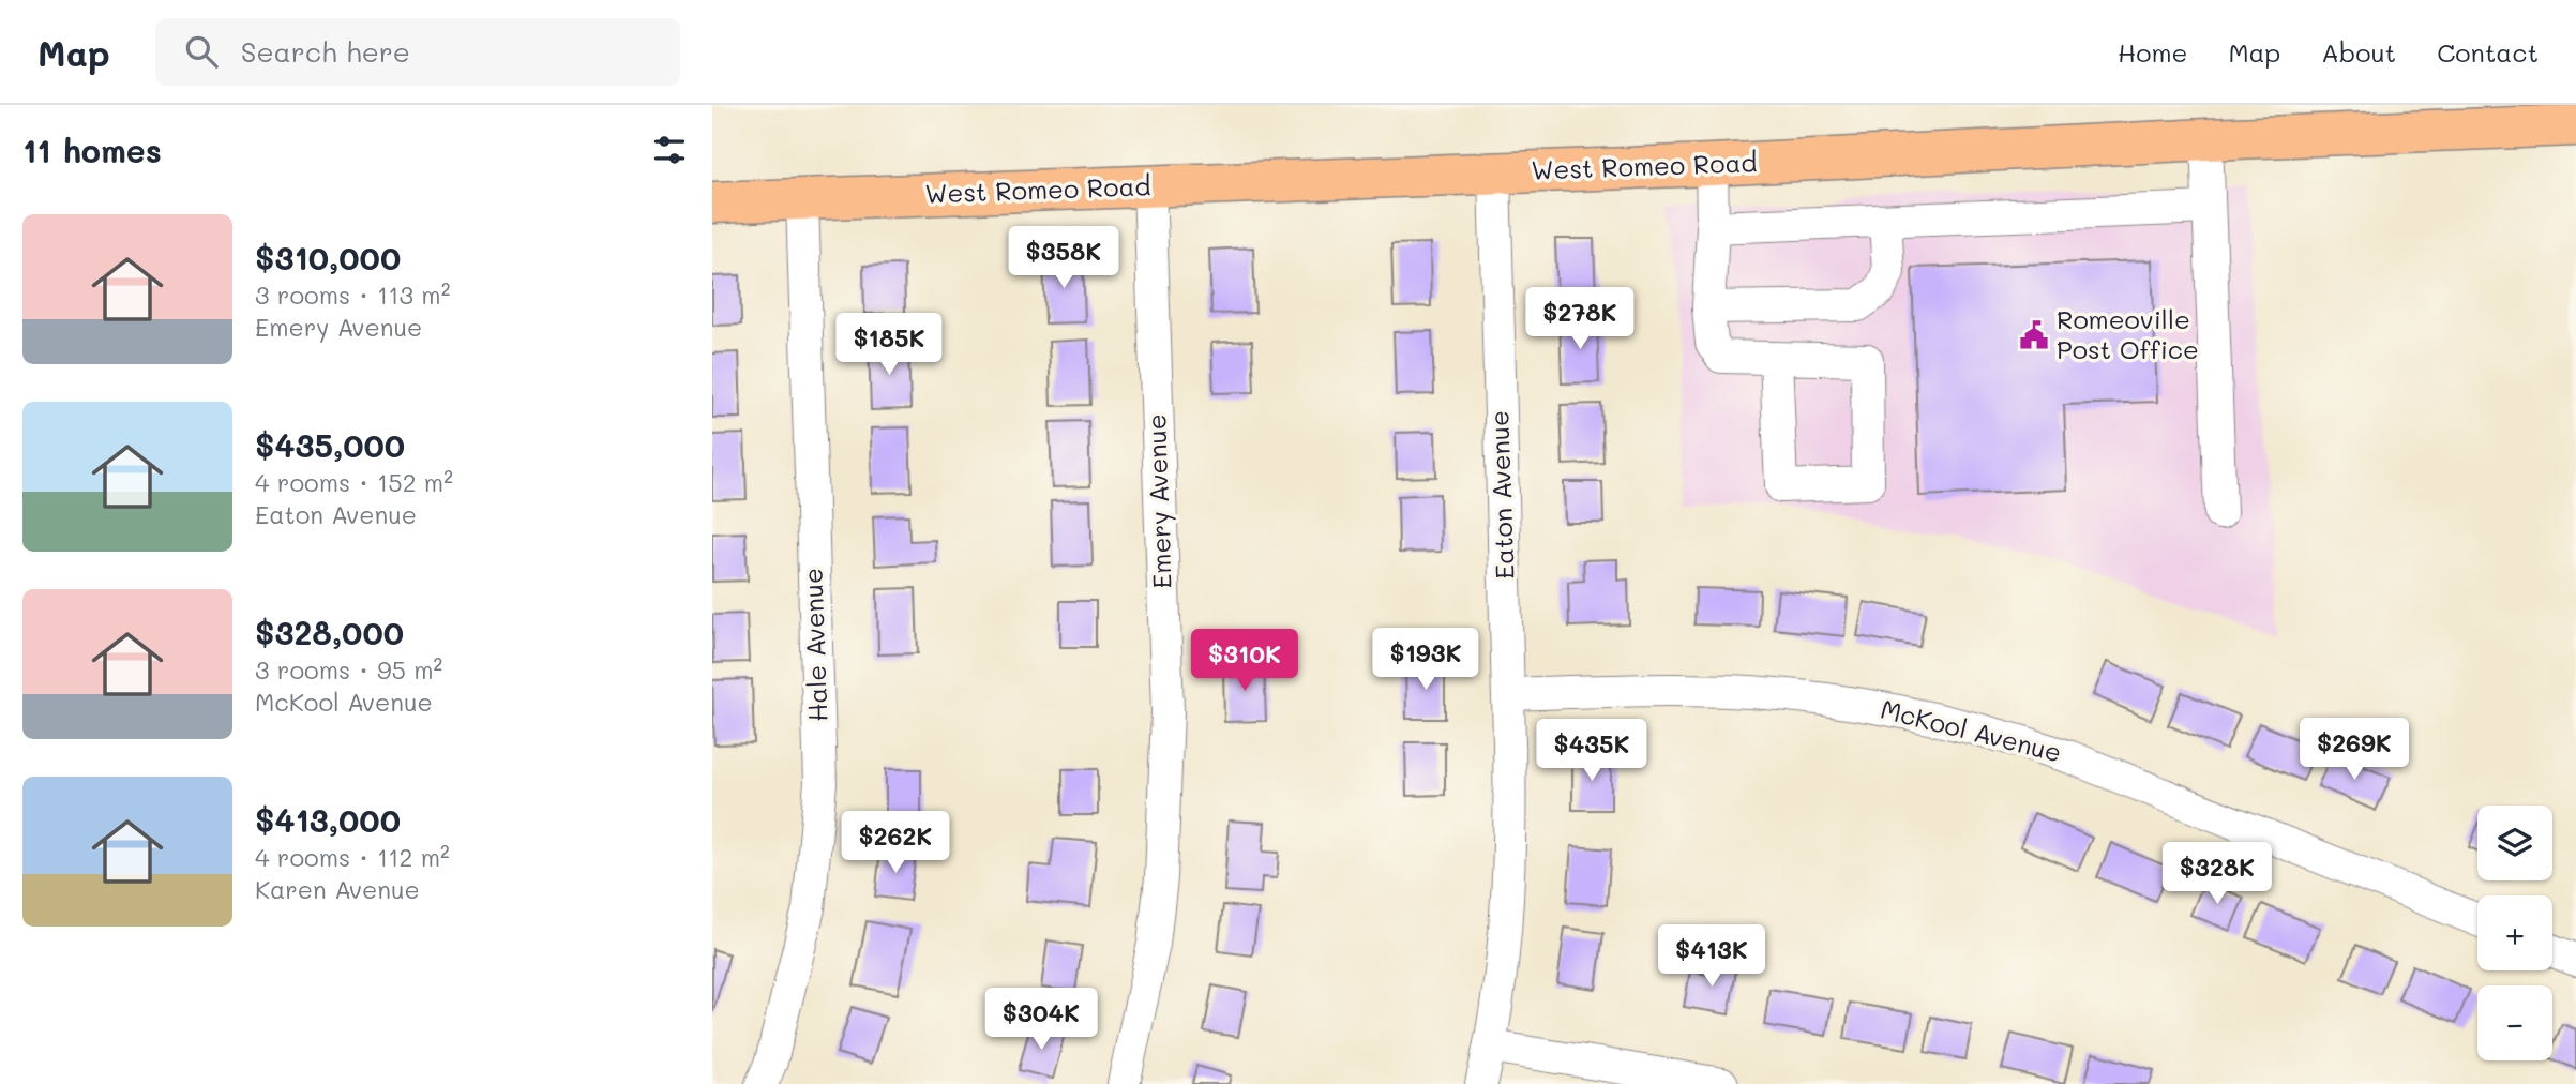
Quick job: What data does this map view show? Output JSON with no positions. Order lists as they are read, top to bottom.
{
  "streets": {
    "main road": ["West Romeo Road"],
    "street": [
      "Eaton Avenue",
      "Emery Avenue",
      "Hale Avenue",
      "McKool Avenue"
    ]
  },
  "crossings": [
    ["West Romeo Road", "Eaton Avenue"],
    ["West Romeo Road", "Emery Avenue"],
    ["West Romeo Road", "Hale Avenue"],
    ["Eaton Avenue", "McKool Avenue"]
  ],
  "places": {
    "public building": ["Romeoville Post Office"]
  },
  "page": {
    "header": "Map",
    "search": "Search here",
    "nav": [
      "Home",
      "Map",
      "About",
      "Contact"
    ],
    "heading": "11 homes",
    "list": [
      {
        "name": "$310,000",
        "note": "3 rooms · 113 m² · Emery Avenue"
      },
      {
        "name": "$435,000",
        "note": "4 rooms · 152 m² · Eaton Avenue"
      },
      {
        "name": "$328,000",
        "note": "3 rooms · 95 m² · McKool Avenue"
      },
      {
        "name": "$413,000",
        "note": "4 rooms · 112 m² · Karen Avenue"
      }
    ],
    "price": [
      "$358K",
      "$278K",
      "$185K",
      "$193K",
      "$310K",
      "$269K",
      "$435K",
      "$262K",
      "$328K",
      "$413K",
      "$304K"
    ],
    "map_buttons": ["+", "−"]
  }
}
